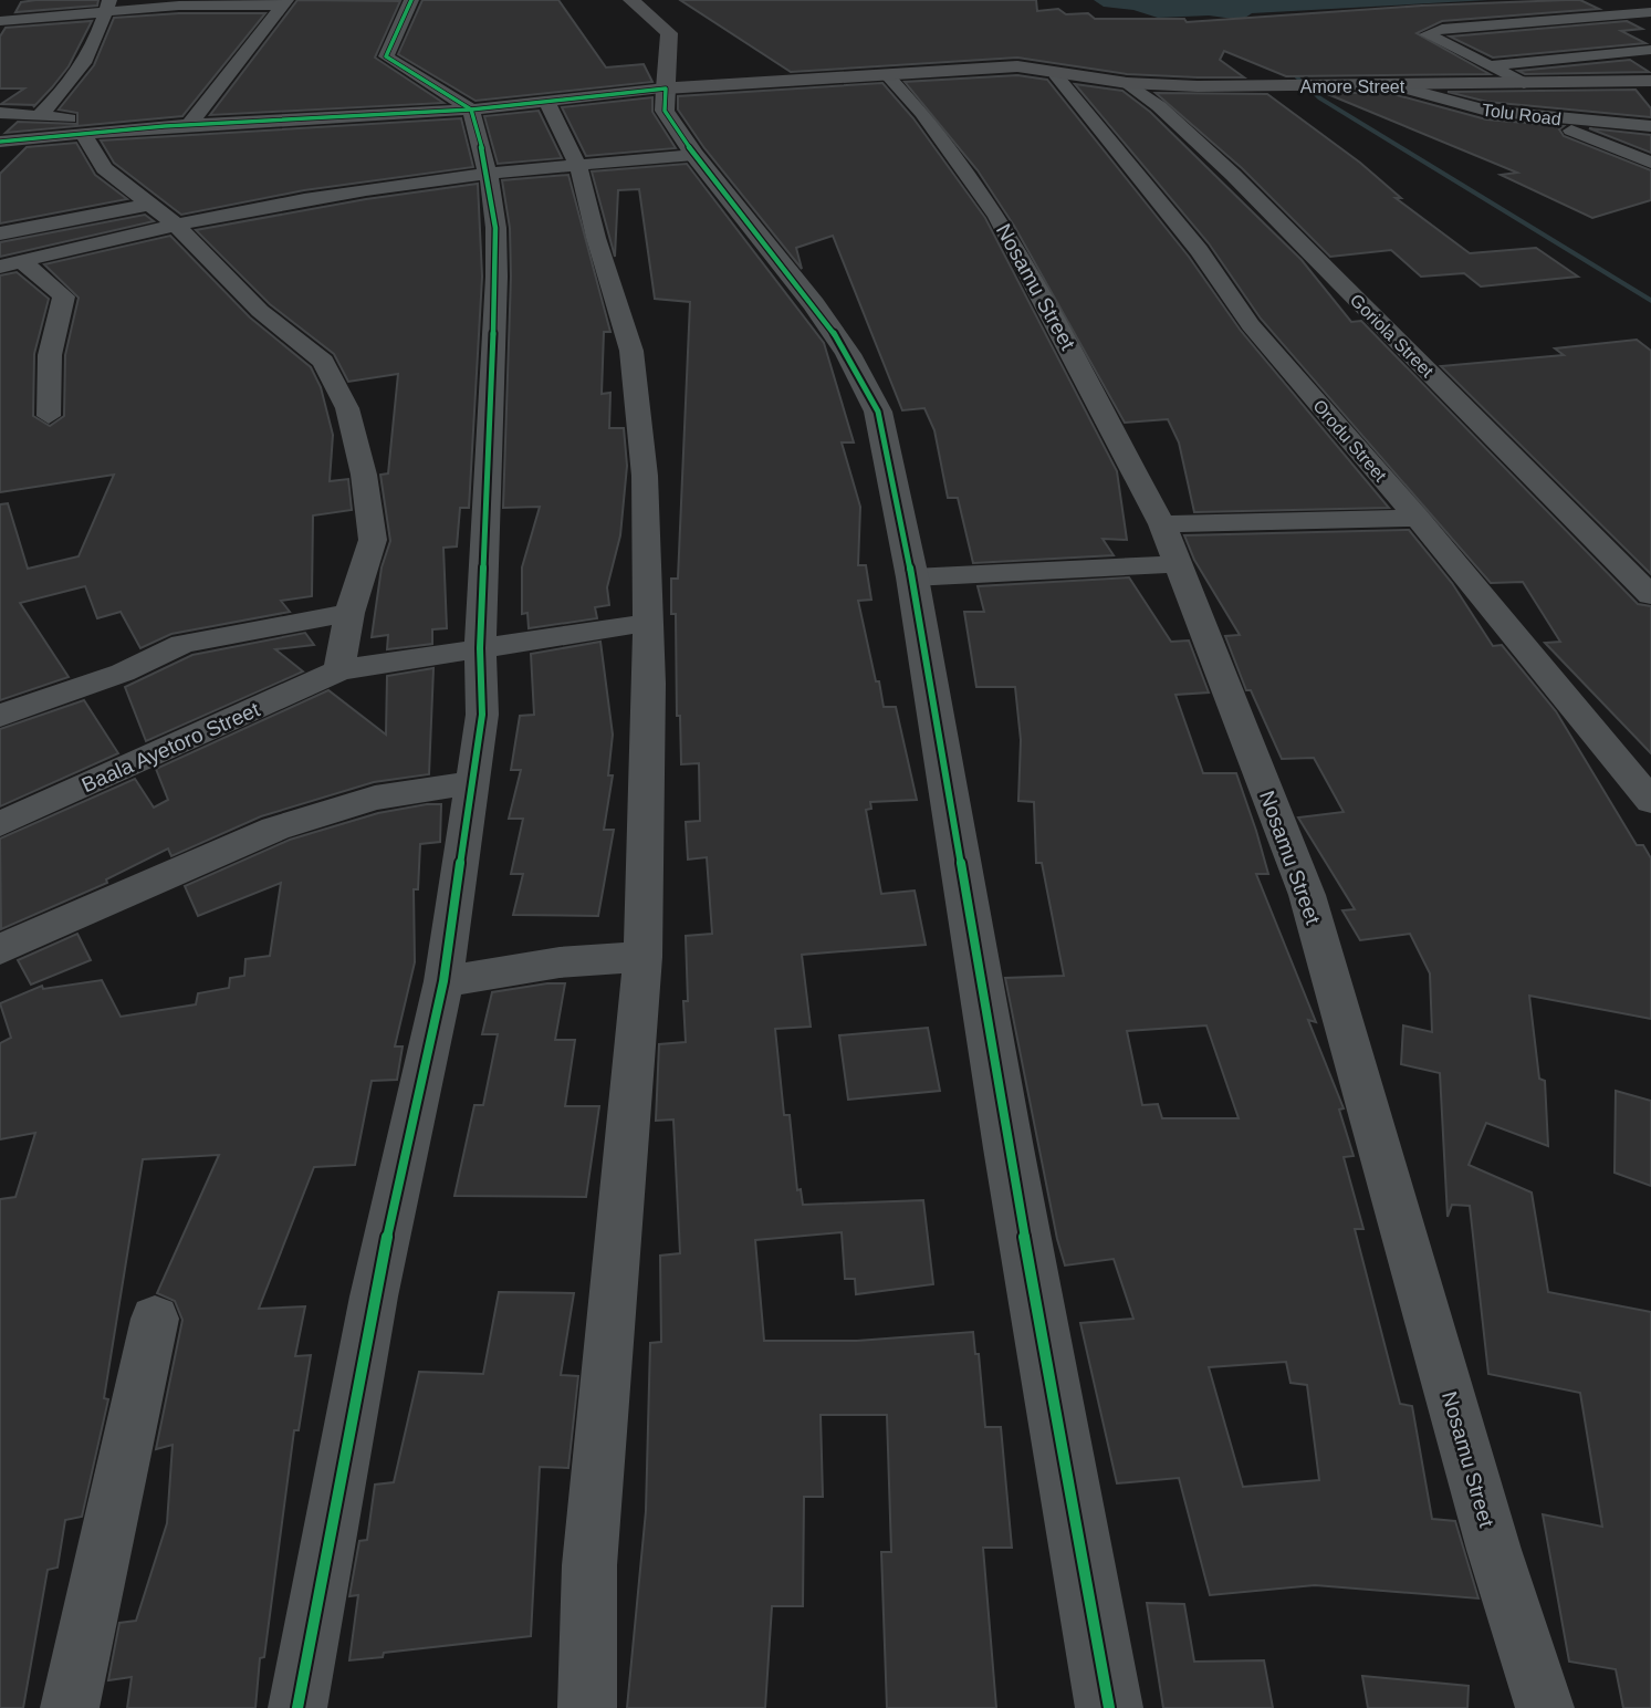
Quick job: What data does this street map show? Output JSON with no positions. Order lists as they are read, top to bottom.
{
  "streets": {
    "main road": ["Amore Street"],
    "street": [
      "Tolu Road",
      "Nosamu Street",
      "Goriola Street",
      "Orodu Street",
      "Baala Ayetoro Street"
    ]
  },
  "crossings": [
    ["Amore Street", "Tolu Road"],
    ["Amore Street", "Nosamu Street"],
    ["Amore Street", "Goriola Street"],
    ["Amore Street", "Orodu Street"]
  ]
}
